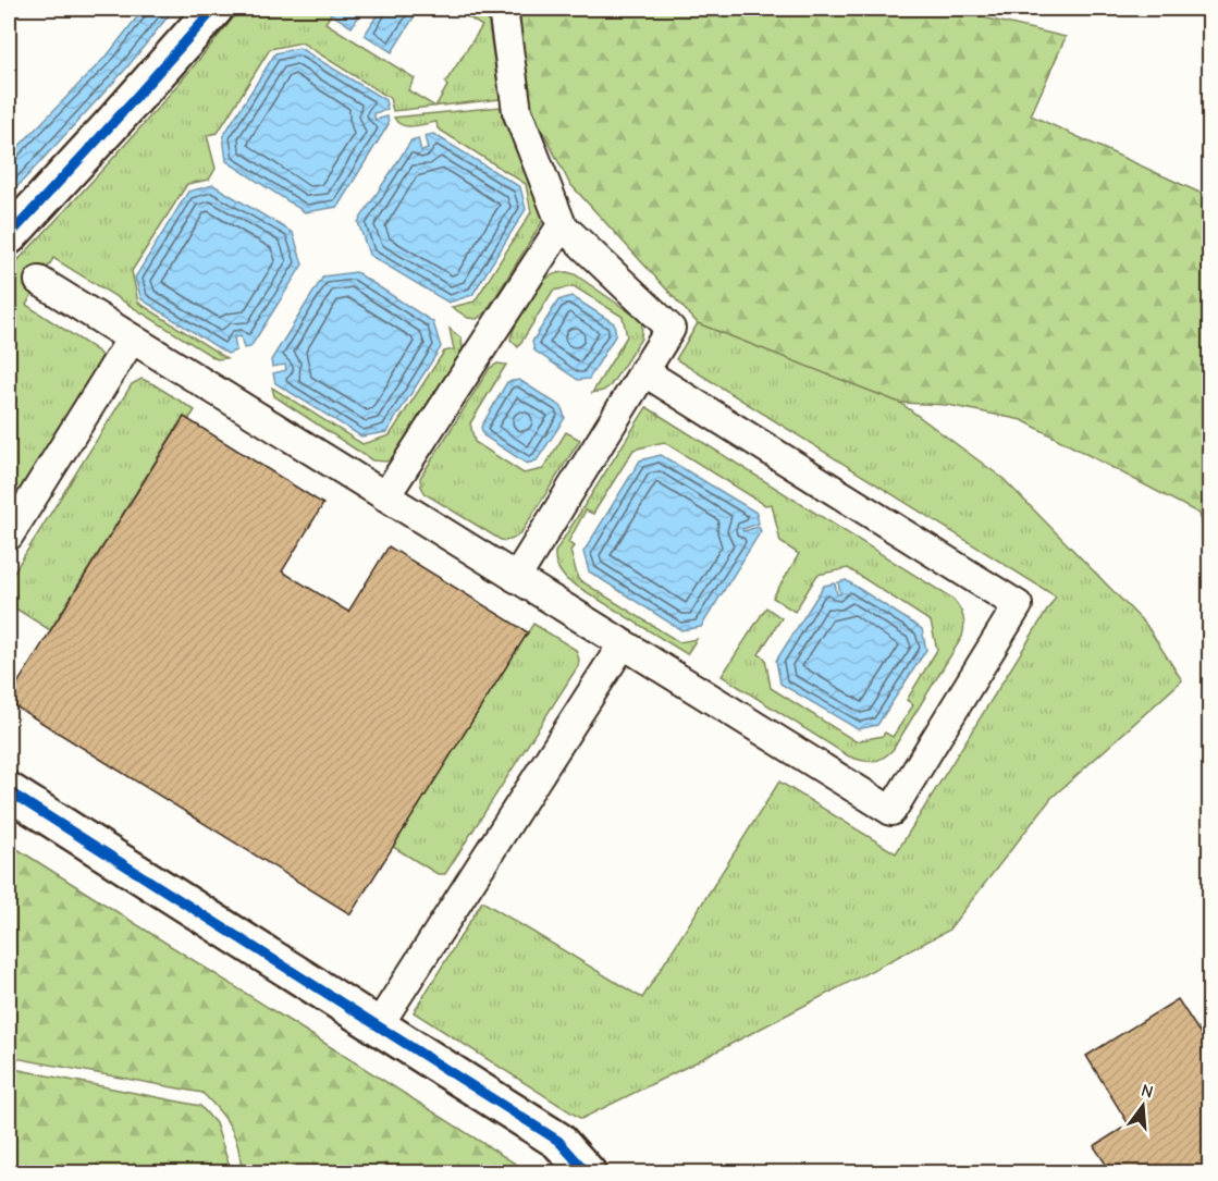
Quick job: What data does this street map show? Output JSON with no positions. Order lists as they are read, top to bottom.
{
  "north": "top"
}
